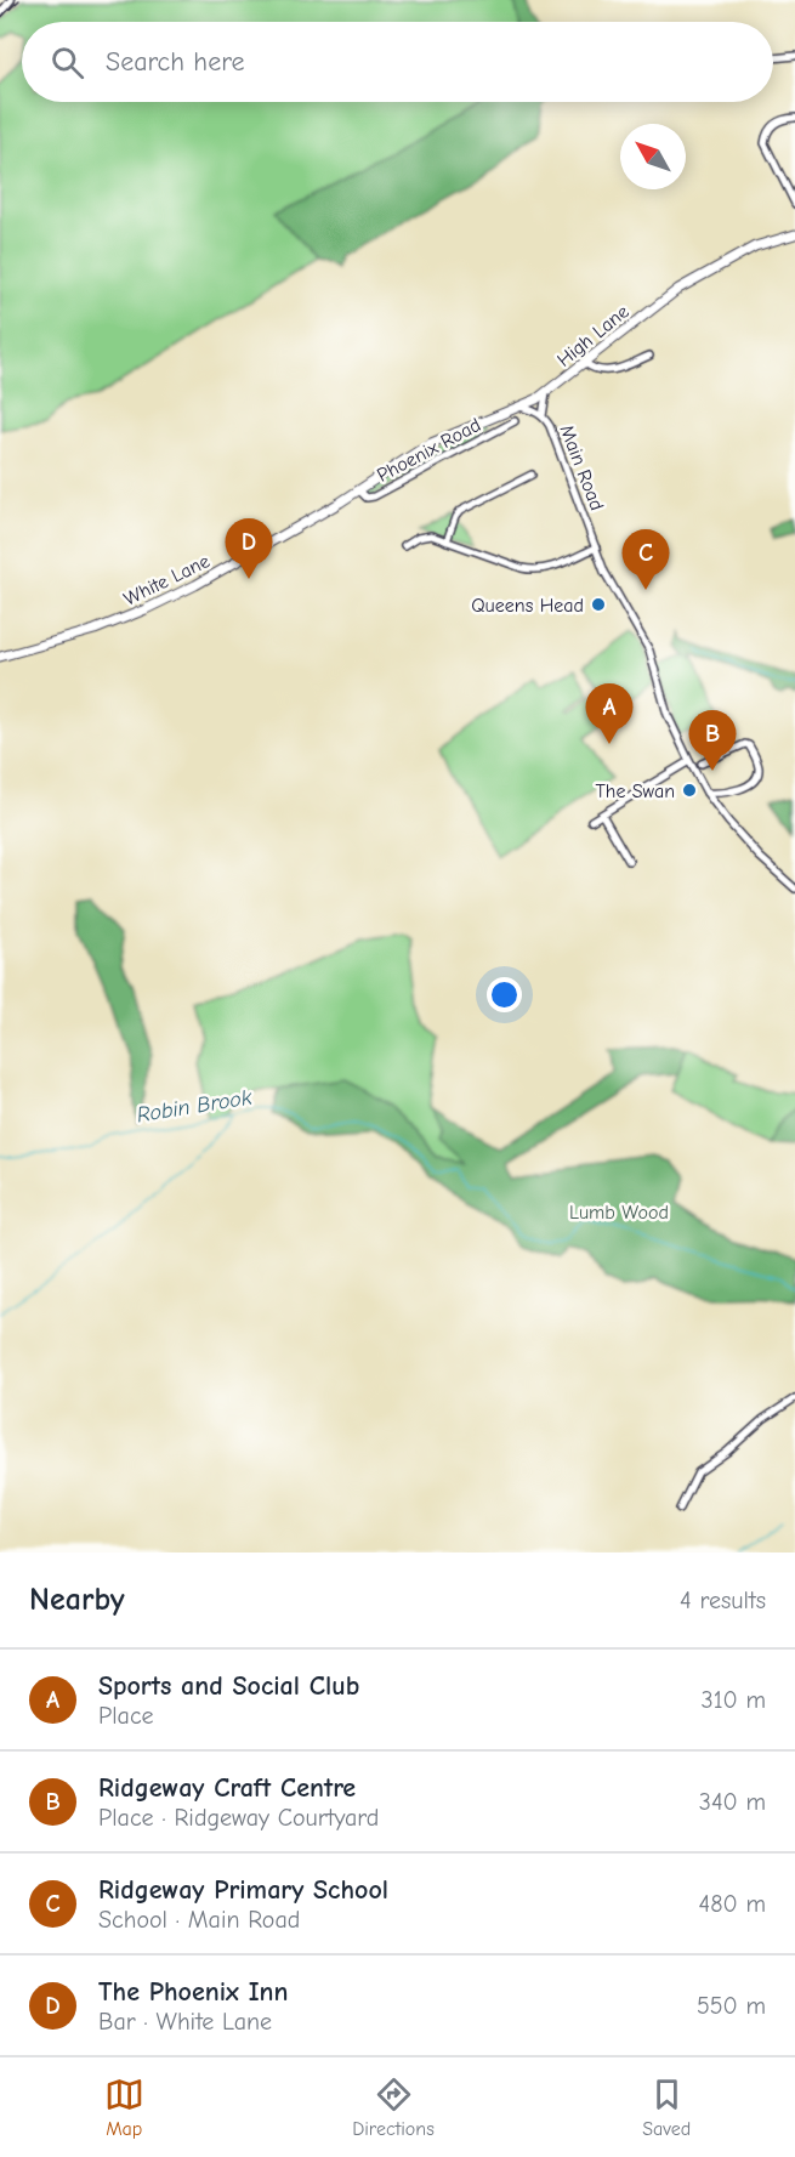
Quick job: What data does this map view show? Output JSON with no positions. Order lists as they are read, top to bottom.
{
  "streets": {
    "main road": ["High Lane", "White Lane"],
    "street": ["Phoenix Road", "Main Road"]
  },
  "crossings": [
    ["High Lane", "Main Road"],
    ["High Lane", "White Lane"],
    ["Phoenix Road", "White Lane"]
  ],
  "water": ["Robin Brook"],
  "parks": ["Lumb Wood"],
  "places": ["Queens Head", "The Swan"],
  "north": "top left",
  "page": {
    "search": "Search here",
    "pins": [
      "D",
      "C",
      "A",
      "B"
    ],
    "heading": ["Nearby", "4 results"],
    "list": [
      {
        "mark": "A",
        "name": "Sports and Social Club",
        "note": "Place",
        "value": "310 m"
      },
      {
        "mark": "B",
        "name": "Ridgeway Craft Centre",
        "note": "Place · Ridgeway Courtyard",
        "value": "340 m"
      },
      {
        "mark": "C",
        "name": "Ridgeway Primary School",
        "note": "School · Main Road",
        "value": "480 m"
      },
      {
        "mark": "D",
        "name": "The Phoenix Inn",
        "note": "Bar · White Lane",
        "value": "550 m"
      }
    ],
    "nav": ["Map", "Directions", "Saved"]
  }
}
